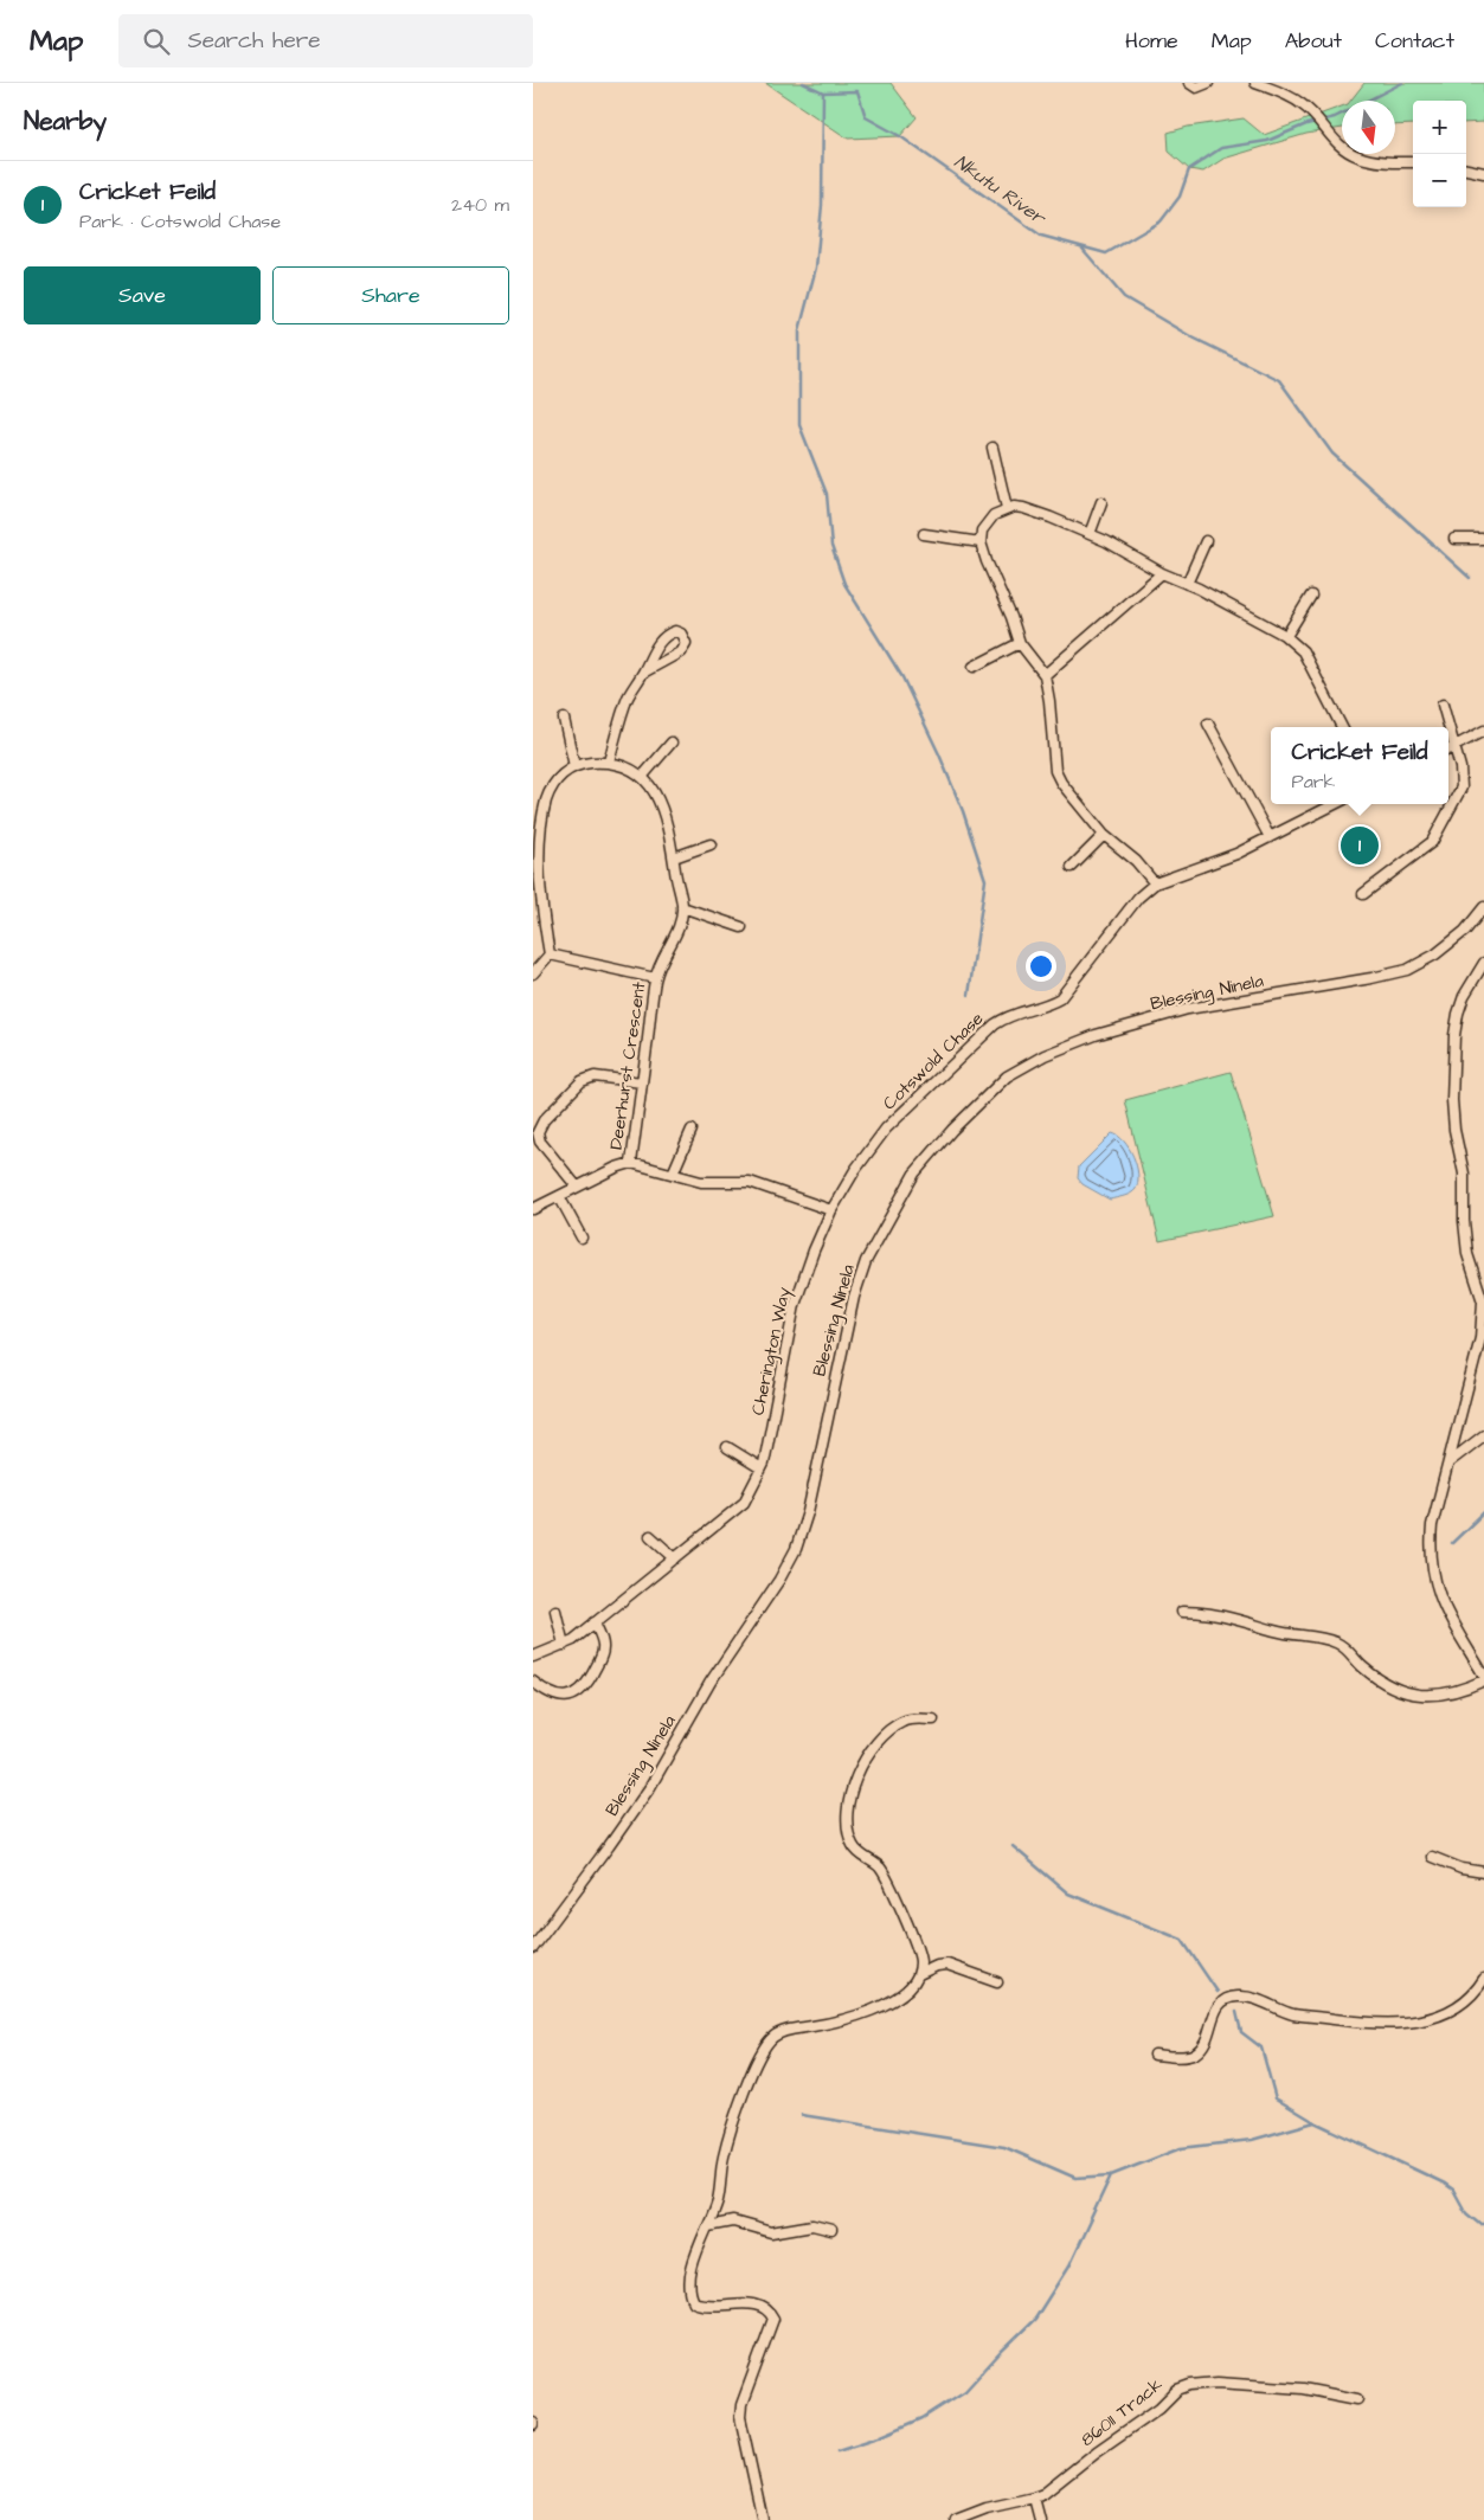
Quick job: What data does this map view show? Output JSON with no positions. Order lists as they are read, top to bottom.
{
  "streets": {
    "street": [
      "Blessing Ninela",
      "Cotswold Chase",
      "Deerhurst Crescent",
      "Cherington Way",
      "86011 Track"
    ]
  },
  "crossings": [
    ["Cotswold Chase", "Cherington Way"]
  ],
  "water": ["Nkutu River"],
  "north": "bottom",
  "page": {
    "header": "Map",
    "search": "Search here",
    "nav": [
      "Home",
      "Map",
      "About",
      "Contact"
    ],
    "heading": "Nearby",
    "map_buttons": ["+", "−"],
    "list": [
      {
        "mark": "1",
        "name": "Cricket Feild",
        "note": "Park · Cotswold Chase",
        "value": "240 m"
      }
    ],
    "buttons": ["Save", "Share"],
    "popup": ["Cricket Feild", "Park"],
    "pins": "1"
  }
}
